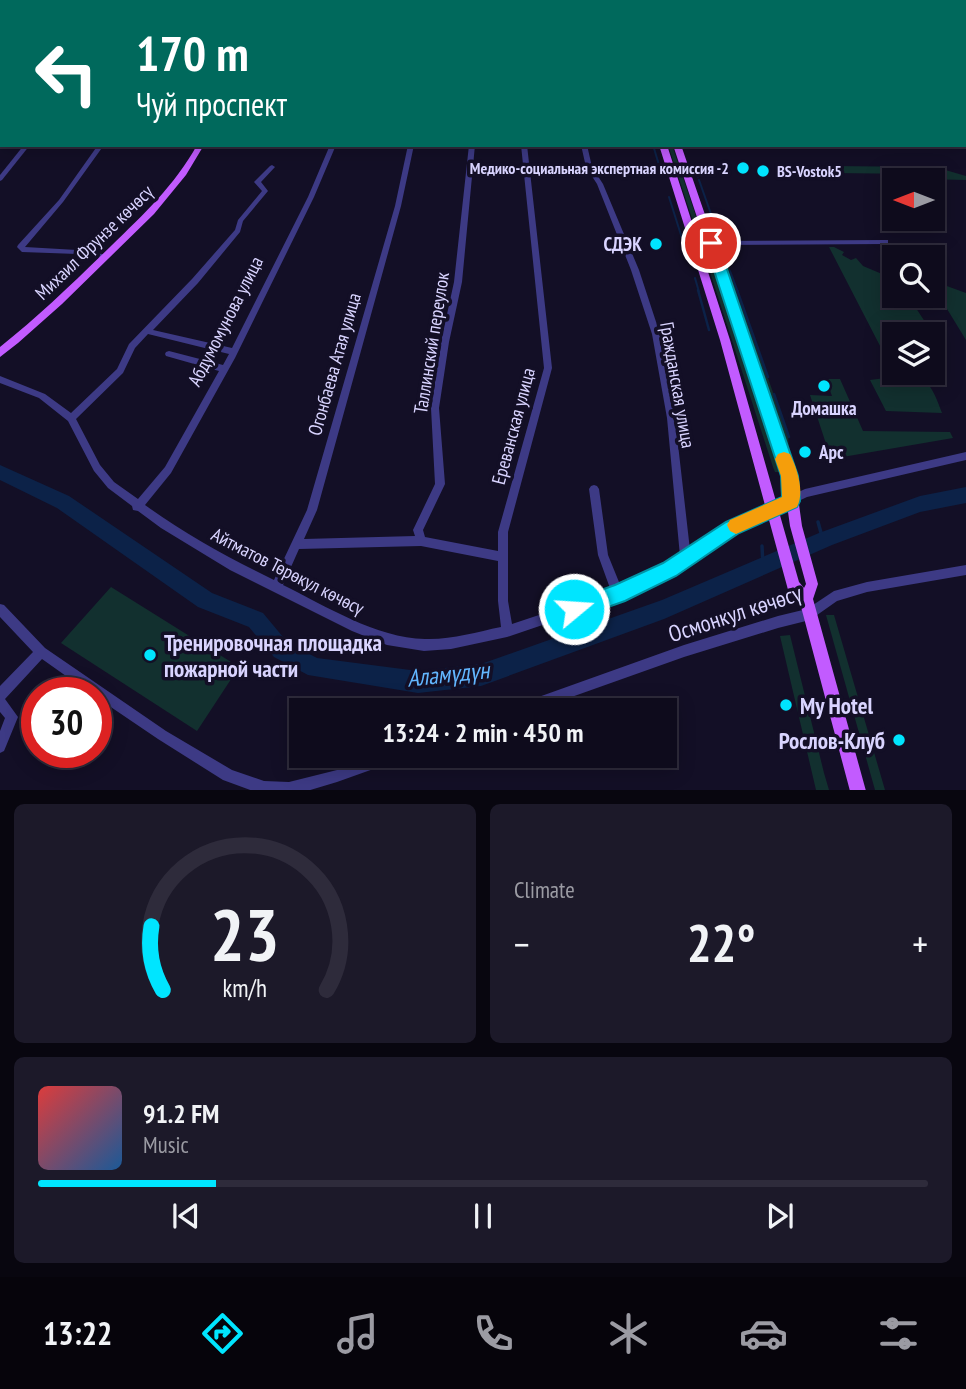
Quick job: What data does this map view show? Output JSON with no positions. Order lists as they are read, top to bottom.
{
  "streets": {
    "main road": ["Михаил Фрунзе көчөсү"],
    "street": [
      "Абдумомунова улица",
      "Таллинский переулок",
      "Огонбаева Атая улица",
      "Гражданская улица",
      "Ереванская улица",
      "Айтматов Төрөкул көчөсү",
      "Осмонкул көчөсү"
    ]
  },
  "crossings": [
    ["Абдумомунова улица", "Айтматов Төрөкул көчөсү"],
    ["Огонбаева Атая улица", "Айтматов Төрөкул көчөсү"],
    ["Гражданская улица", "Айтматов Төрөкул көчөсү"],
    ["Ереванская улица", "Айтматов Төрөкул көчөсү"]
  ],
  "water": ["Аламүдүн"],
  "places": [
    "Медико-социальная экспертная комиссия -2",
    "BS-Vostok5",
    "СДЭК",
    "Домашка",
    "Арс",
    "Тренировочная площадка пожарной части",
    "My Hotel",
    "Рослов-Клуб"
  ],
  "north": "left",
  "page": {
    "turn": ["170 m", "Чуй проспект"],
    "limit": "30",
    "trip": "13:24 · 2 min · 450 m",
    "tile": "Climate",
    "heat": ["−", "22°", "+"],
    "song": ["91.2 FM", "Music"],
    "tabs": "13:22",
    "gauge": ["23", "km/h"]
  }
}
